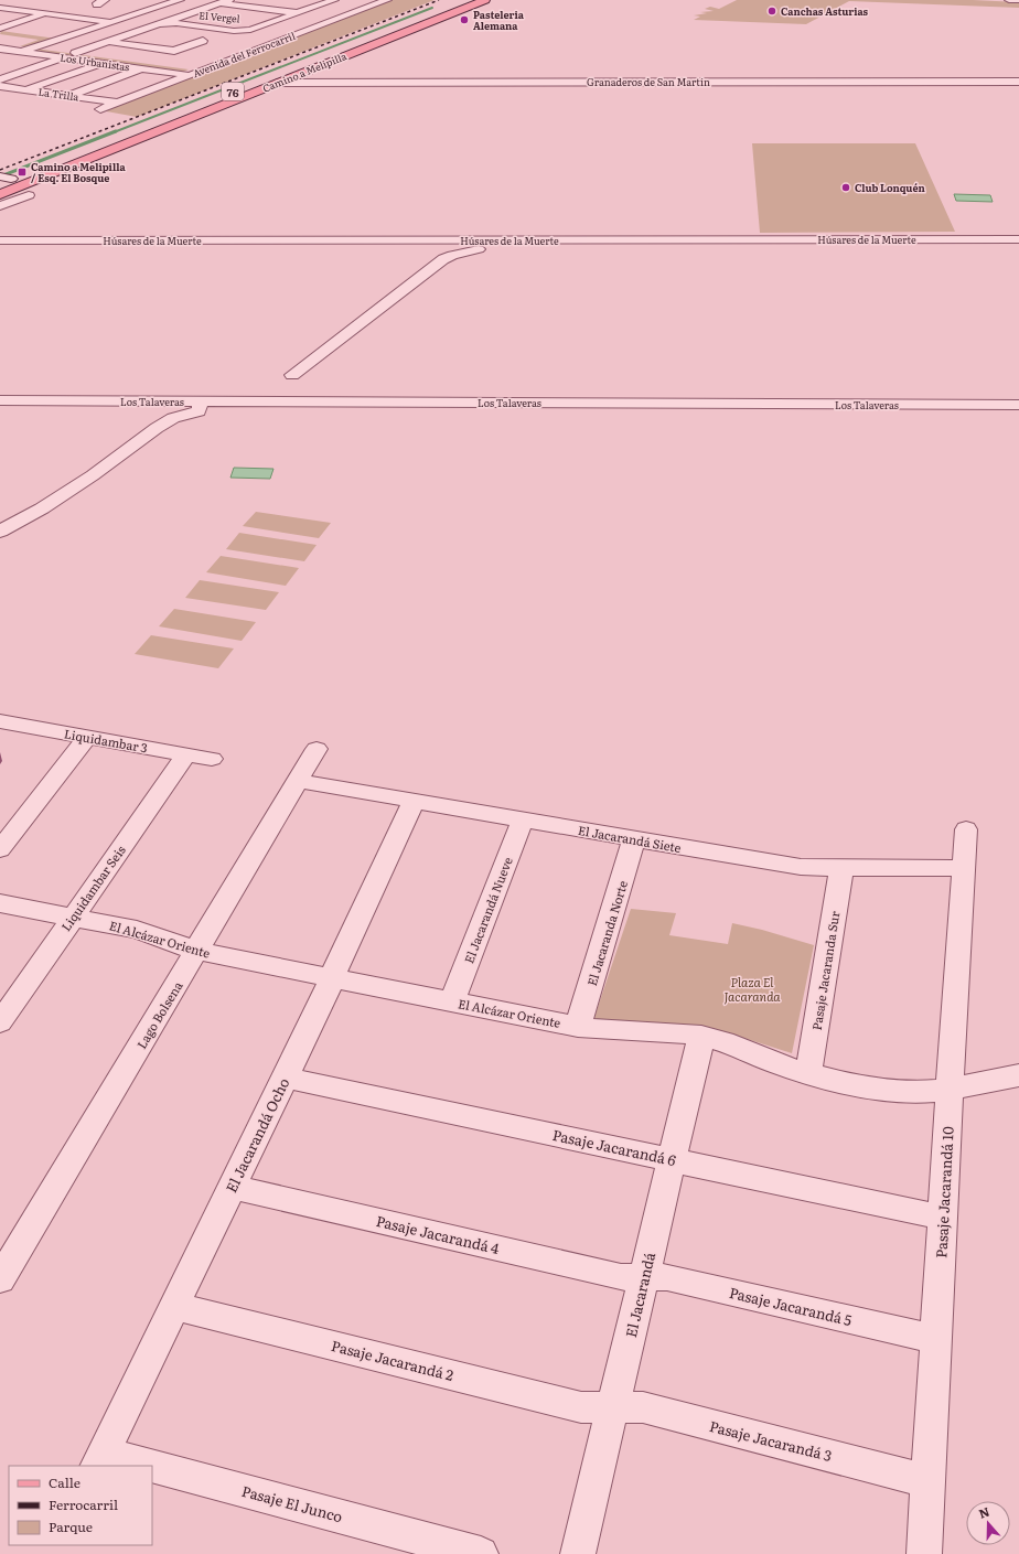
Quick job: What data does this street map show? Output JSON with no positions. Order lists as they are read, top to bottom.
{
  "streets": {
    "main road": ["Camino a Melipilla", "76"],
    "street": [
      "El Vergel",
      "Avenida del Ferrocarril",
      "Los Urbanistas",
      "Granaderos de San Martín",
      "La Trilla",
      "Húsares de la Muerte",
      "Los Talaveras",
      "Liquidambar 3",
      "El Jacarandá Siete",
      "Liquidambar Seis",
      "El Jacarandá Nueve",
      "El Jacaranda Norte",
      "El Alcázar Oriente",
      "Pasaje Jacaranda Sur",
      "Lago Bolsena",
      "El Jacarandá Ocho",
      "Pasaje Jacarandá 6",
      "Pasaje Jacarandá 10",
      "Pasaje Jacarandá 4",
      "El Jacarandá",
      "Pasaje Jacarandá 5",
      "Pasaje Jacarandá 2",
      "Pasaje Jacarandá 3",
      "Pasaje El Junco"
    ]
  },
  "crossings": [
    ["El Vergel", "Avenida del Ferrocarril"],
    ["Avenida del Ferrocarril", "Los Urbanistas"],
    ["Avenida del Ferrocarril", "La Trilla"],
    ["Camino a Melipilla", "Granaderos de San Martín"],
    ["Liquidambar 3", "Liquidambar Seis"],
    ["El Jacarandá Siete", "El Jacarandá Nueve"],
    ["El Jacarandá Siete", "El Jacaranda Norte"],
    ["El Jacarandá Siete", "Pasaje Jacaranda Sur"],
    ["El Jacarandá Siete", "Lago Bolsena"],
    ["El Jacarandá Siete", "El Jacarandá Ocho"],
    ["El Jacarandá Siete", "Pasaje Jacarandá 10"],
    ["Liquidambar Seis", "El Alcázar Oriente"],
    ["El Jacarandá Nueve", "El Alcázar Oriente"],
    ["El Jacaranda Norte", "El Alcázar Oriente"],
    ["El Alcázar Oriente", "Pasaje Jacaranda Sur"],
    ["El Alcázar Oriente", "Lago Bolsena"],
    ["El Alcázar Oriente", "El Jacarandá Ocho"],
    ["El Alcázar Oriente", "Pasaje Jacarandá 10"],
    ["El Alcázar Oriente", "El Jacarandá"],
    ["El Jacarandá Ocho", "Pasaje Jacarandá 6"],
    ["El Jacarandá Ocho", "Pasaje Jacarandá 4"],
    ["El Jacarandá Ocho", "Pasaje Jacarandá 2"],
    ["El Jacarandá Ocho", "Pasaje El Junco"],
    ["Pasaje Jacarandá 6", "Pasaje Jacarandá 10"],
    ["Pasaje Jacarandá 6", "El Jacarandá"],
    ["Pasaje Jacarandá 10", "Pasaje Jacarandá 5"],
    ["Pasaje Jacarandá 10", "Pasaje Jacarandá 3"],
    ["Pasaje Jacarandá 4", "El Jacarandá"],
    ["Pasaje Jacarandá 4", "Pasaje Jacarandá 5"],
    ["El Jacarandá", "Pasaje Jacarandá 5"],
    ["El Jacarandá", "Pasaje Jacarandá 2"],
    ["El Jacarandá", "Pasaje Jacarandá 3"],
    ["Pasaje Jacarandá 2", "Pasaje Jacarandá 3"]
  ],
  "parks": ["Plaza El Jacaranda"],
  "places": {
    "other": ["Canchas Asturias", "Pasteleria Alemana", "Club Lonquén"],
    "transit": ["Camino a Melipilla / Esq. El Bosque"]
  },
  "legend": ["Calle", "Ferrocarril", "Parque"],
  "north": "top"
}
